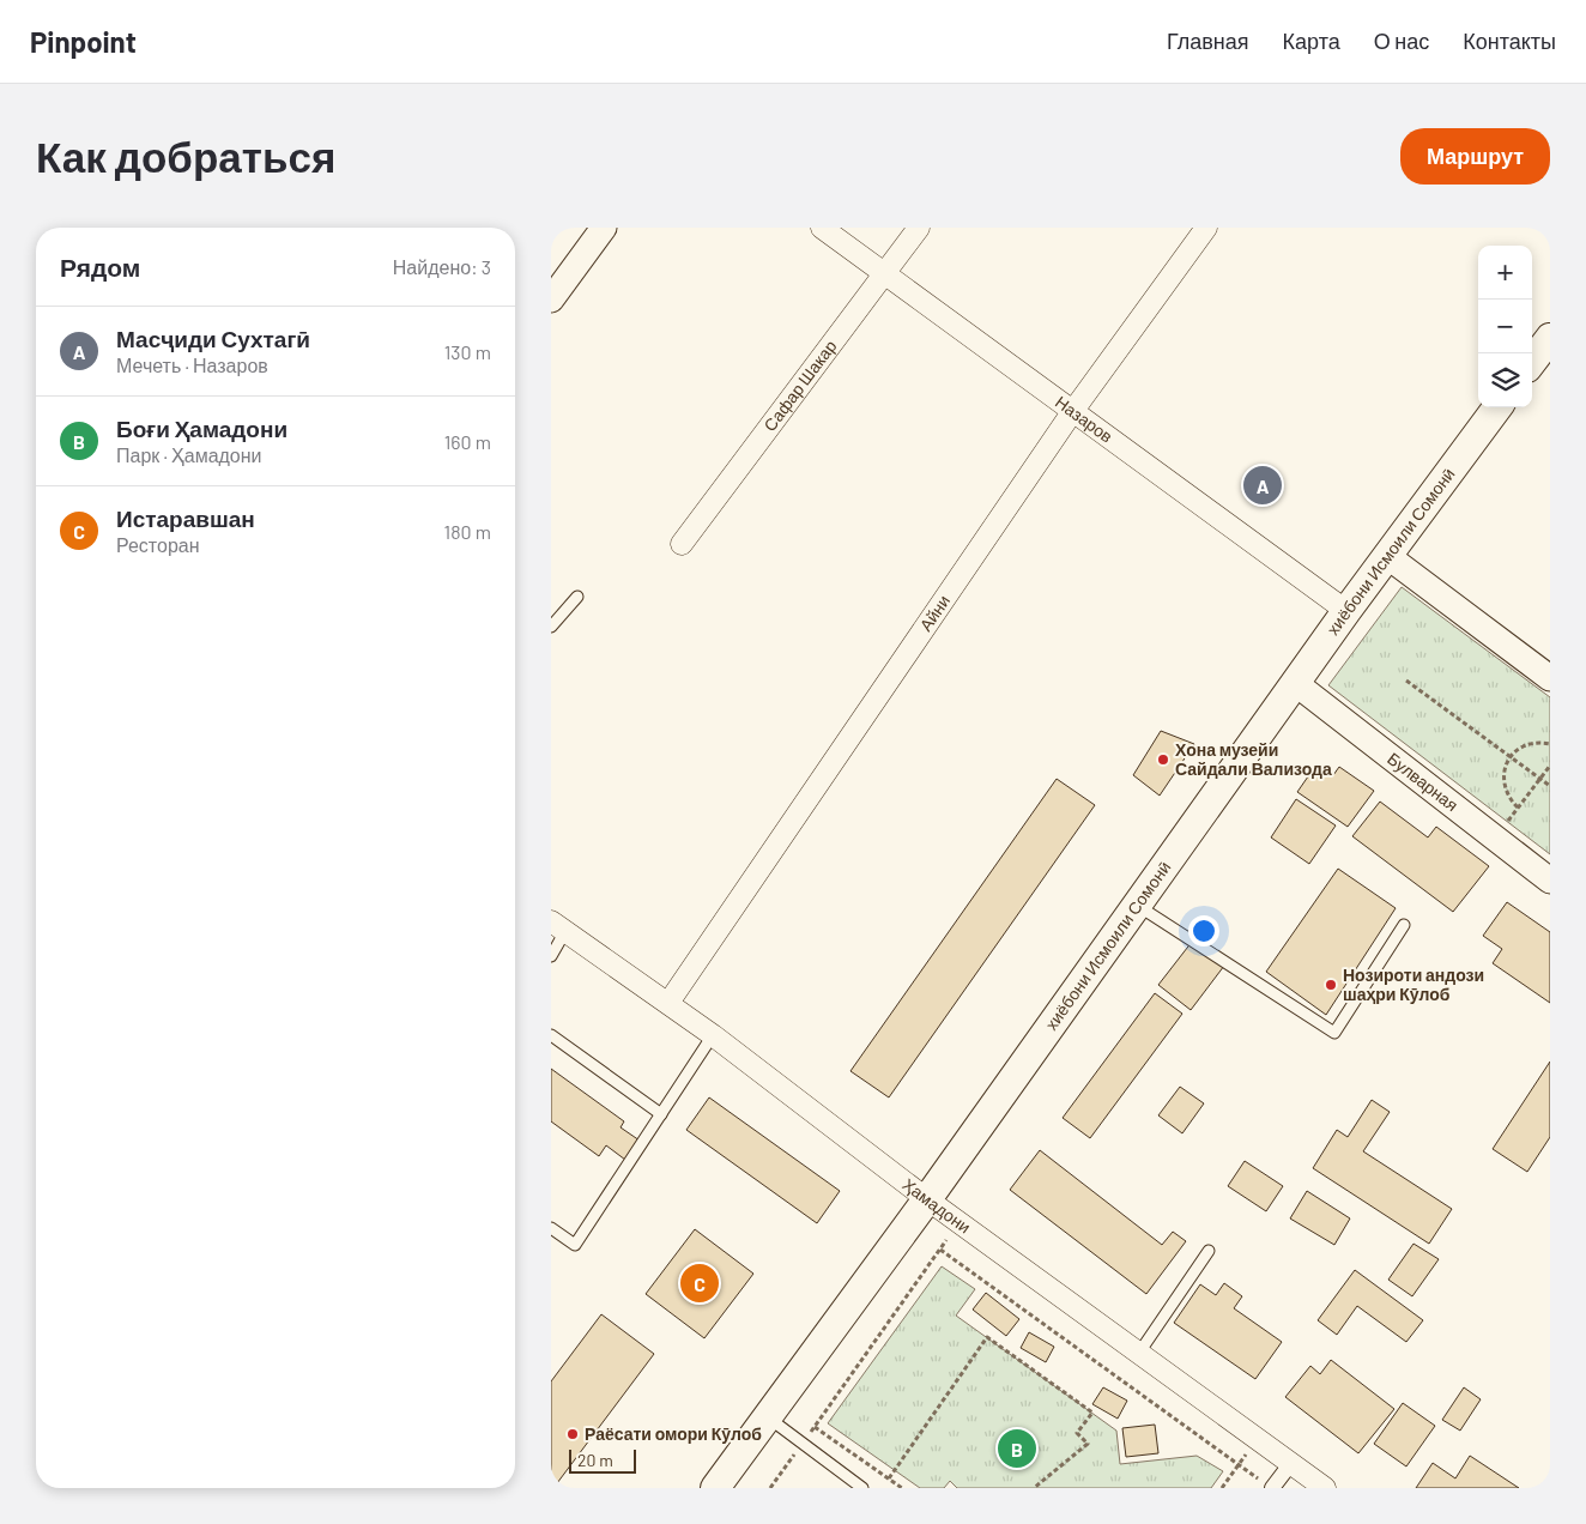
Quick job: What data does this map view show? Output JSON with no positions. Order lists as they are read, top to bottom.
{
  "streets": {
    "main road": ["хиёбони Исмоили Сомонӣ"],
    "street": [
      "Сафар Шакар",
      "Назаров",
      "Айни",
      "Булварная",
      "Ҳамадони"
    ]
  },
  "crossings": [
    ["Сафар Шакар", "Назаров"],
    ["Назаров", "хиёбони Исмоили Сомонӣ"],
    ["Назаров", "Айни"],
    ["хиёбони Исмоили Сомонӣ", "Булварная"],
    ["хиёбони Исмоили Сомонӣ", "Ҳамадони"],
    ["Айни", "Ҳамадони"]
  ],
  "places": ["Хона музейи Сайдали Вализода", "Нозироти андози шаҳри Кӯлоб", "Раёсати омори Кӯлоб"],
  "scale_bar": "20 m",
  "page": {
    "header": "Pinpoint",
    "nav": [
      "Главная",
      "Карта",
      "О нас",
      "Контакты"
    ],
    "buttons": "Маршрут",
    "title": "Как добраться",
    "heading": ["Рядом", "Найдено: 3"],
    "map_buttons": ["+", "−"],
    "list": [
      {
        "mark": "A",
        "name": "Масҷиди Сухтагӣ",
        "note": "Мечеть · Назаров",
        "value": "130 m"
      },
      {
        "mark": "B",
        "name": "Боғи Ҳамадони",
        "note": "Парк · Ҳамадони",
        "value": "160 m"
      },
      {
        "mark": "C",
        "name": "Истаравшан",
        "note": "Ресторан",
        "value": "180 m"
      }
    ],
    "pins": ["A", "C", "B"],
    "scale": "20 m"
  }
}
